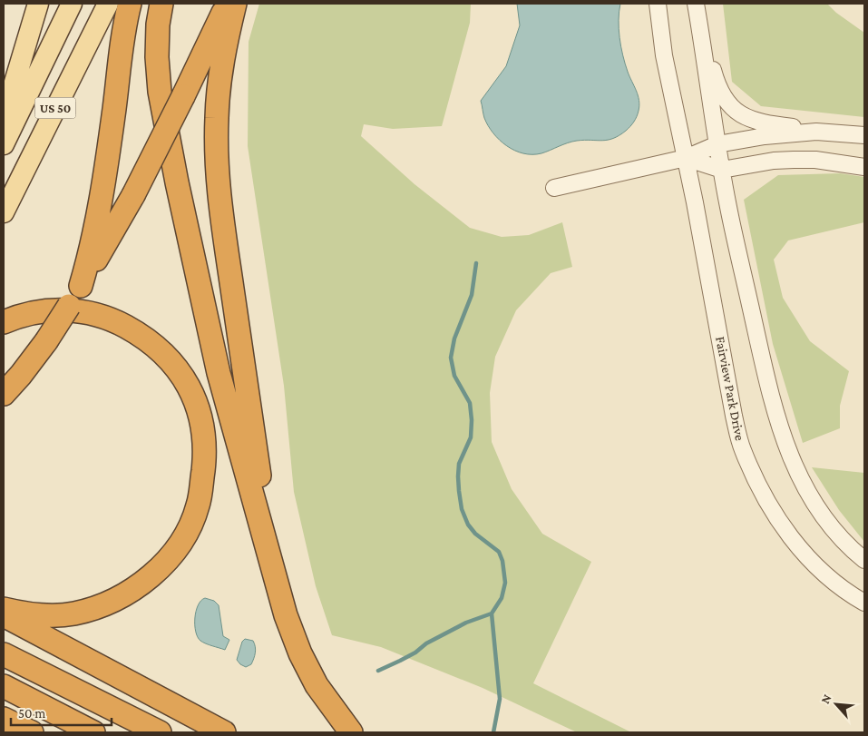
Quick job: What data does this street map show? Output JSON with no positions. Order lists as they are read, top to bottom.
{
  "streets": {
    "main road": ["US 50"],
    "street": ["Fairview Park Drive"]
  },
  "scale_bar": "50 m",
  "north": "top left"
}
